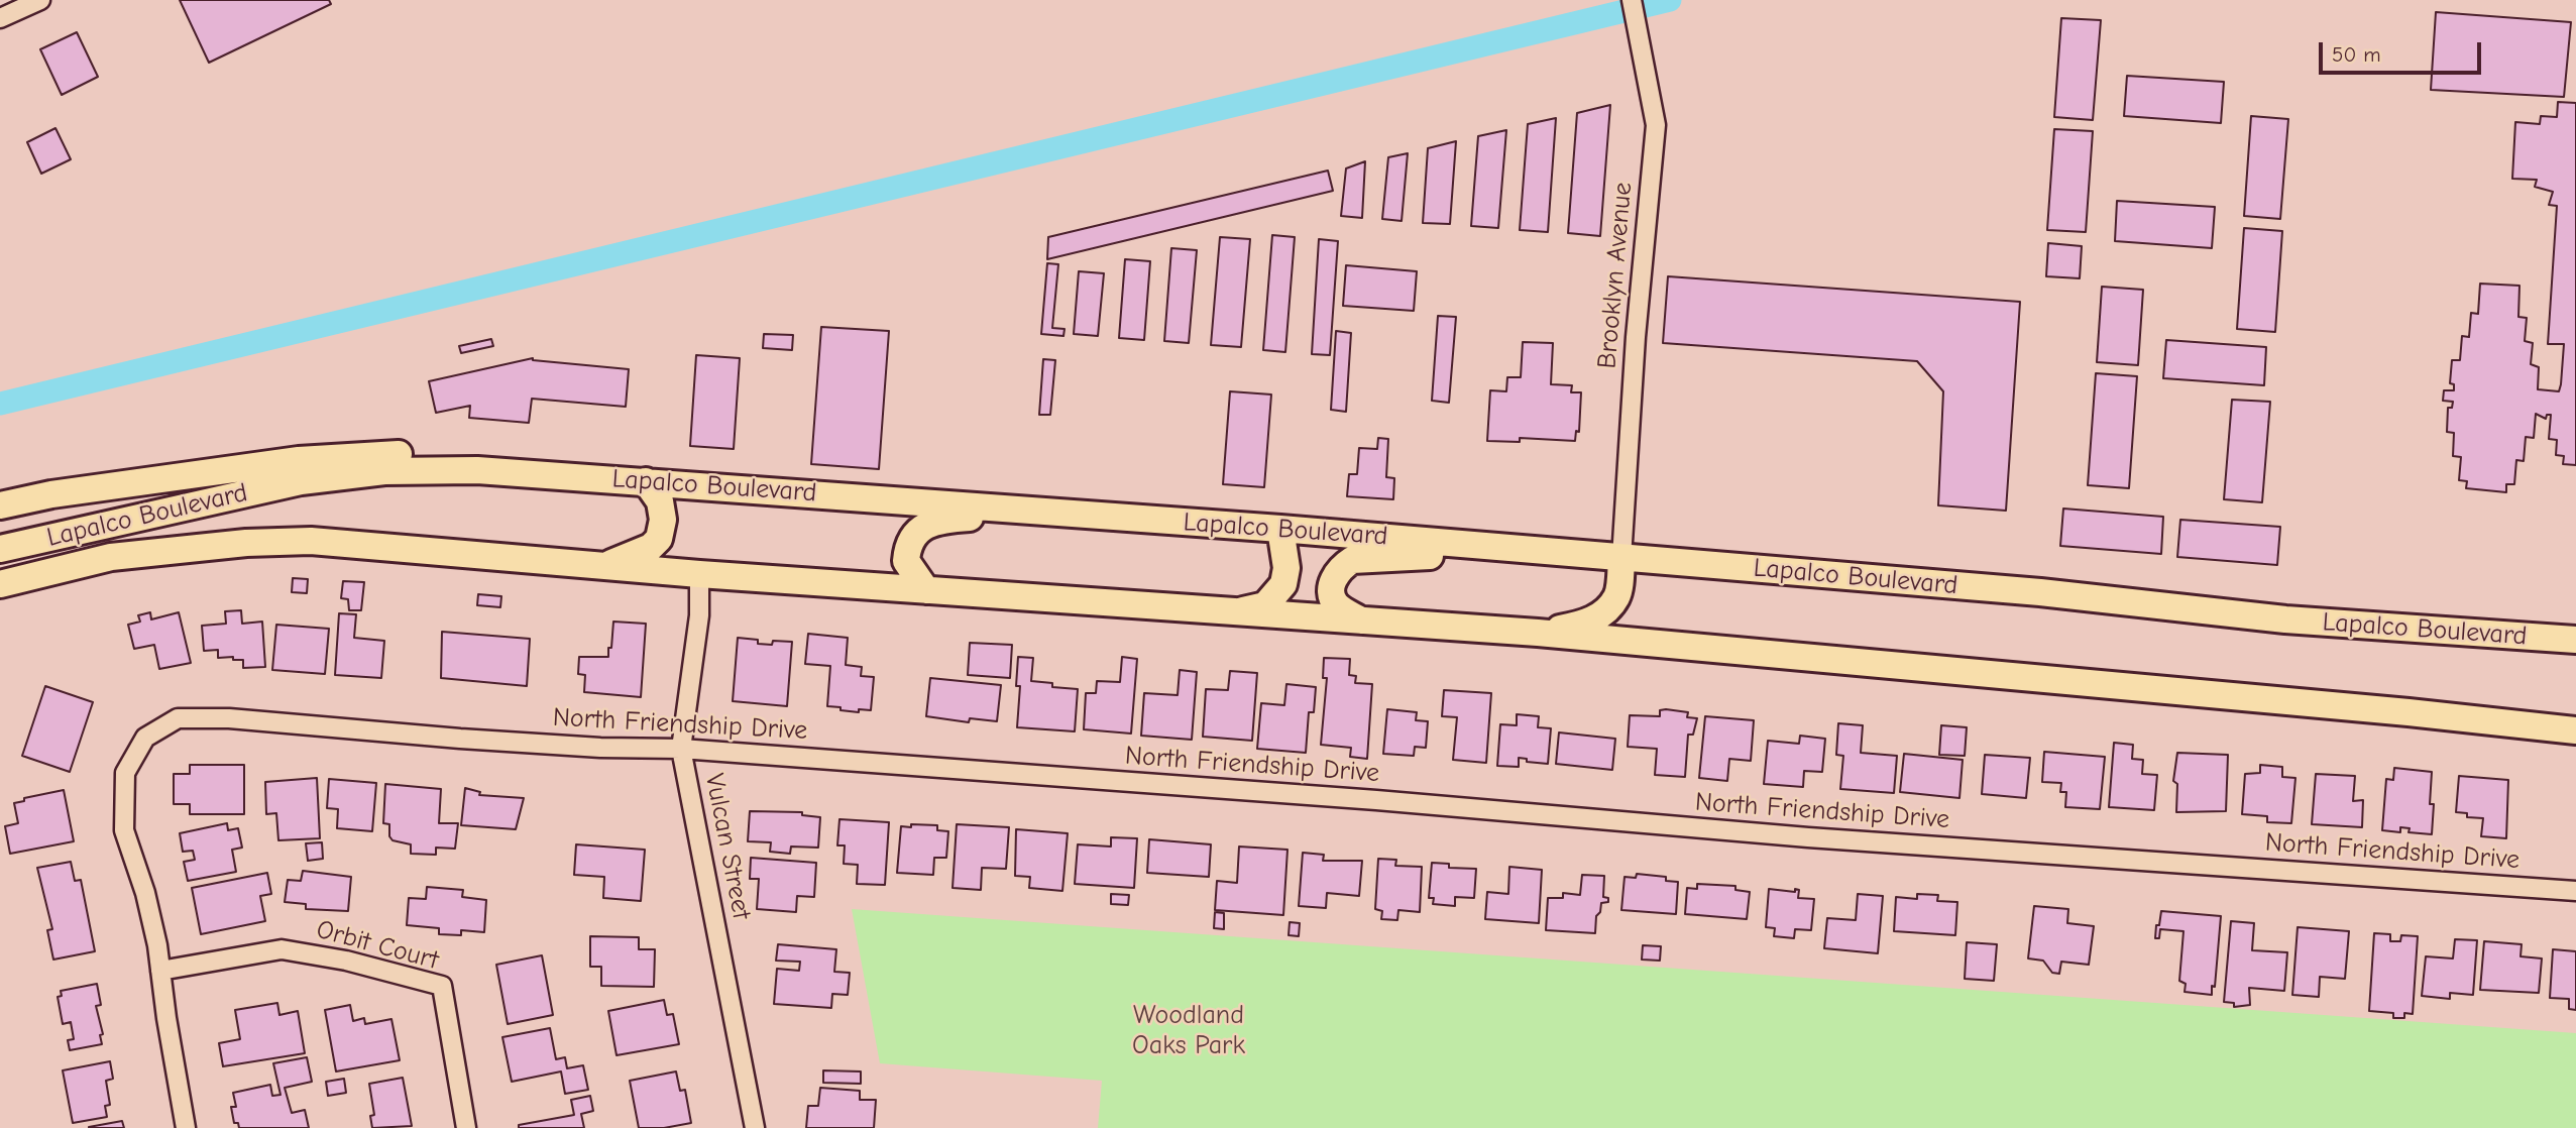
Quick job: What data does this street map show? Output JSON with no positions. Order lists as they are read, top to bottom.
{
  "streets": {
    "main road": ["Lapalco Boulevard"],
    "street": [
      "Brooklyn Avenue",
      "North Friendship Drive",
      "Vulcan Street",
      "Orbit Court"
    ]
  },
  "crossings": [
    ["Brooklyn Avenue", "Lapalco Boulevard"],
    ["Lapalco Boulevard", "Vulcan Street"],
    ["North Friendship Drive", "Vulcan Street"],
    ["North Friendship Drive", "Orbit Court"]
  ],
  "parks": ["Woodland Oaks Park"],
  "scale_bar": "50 m"
}
